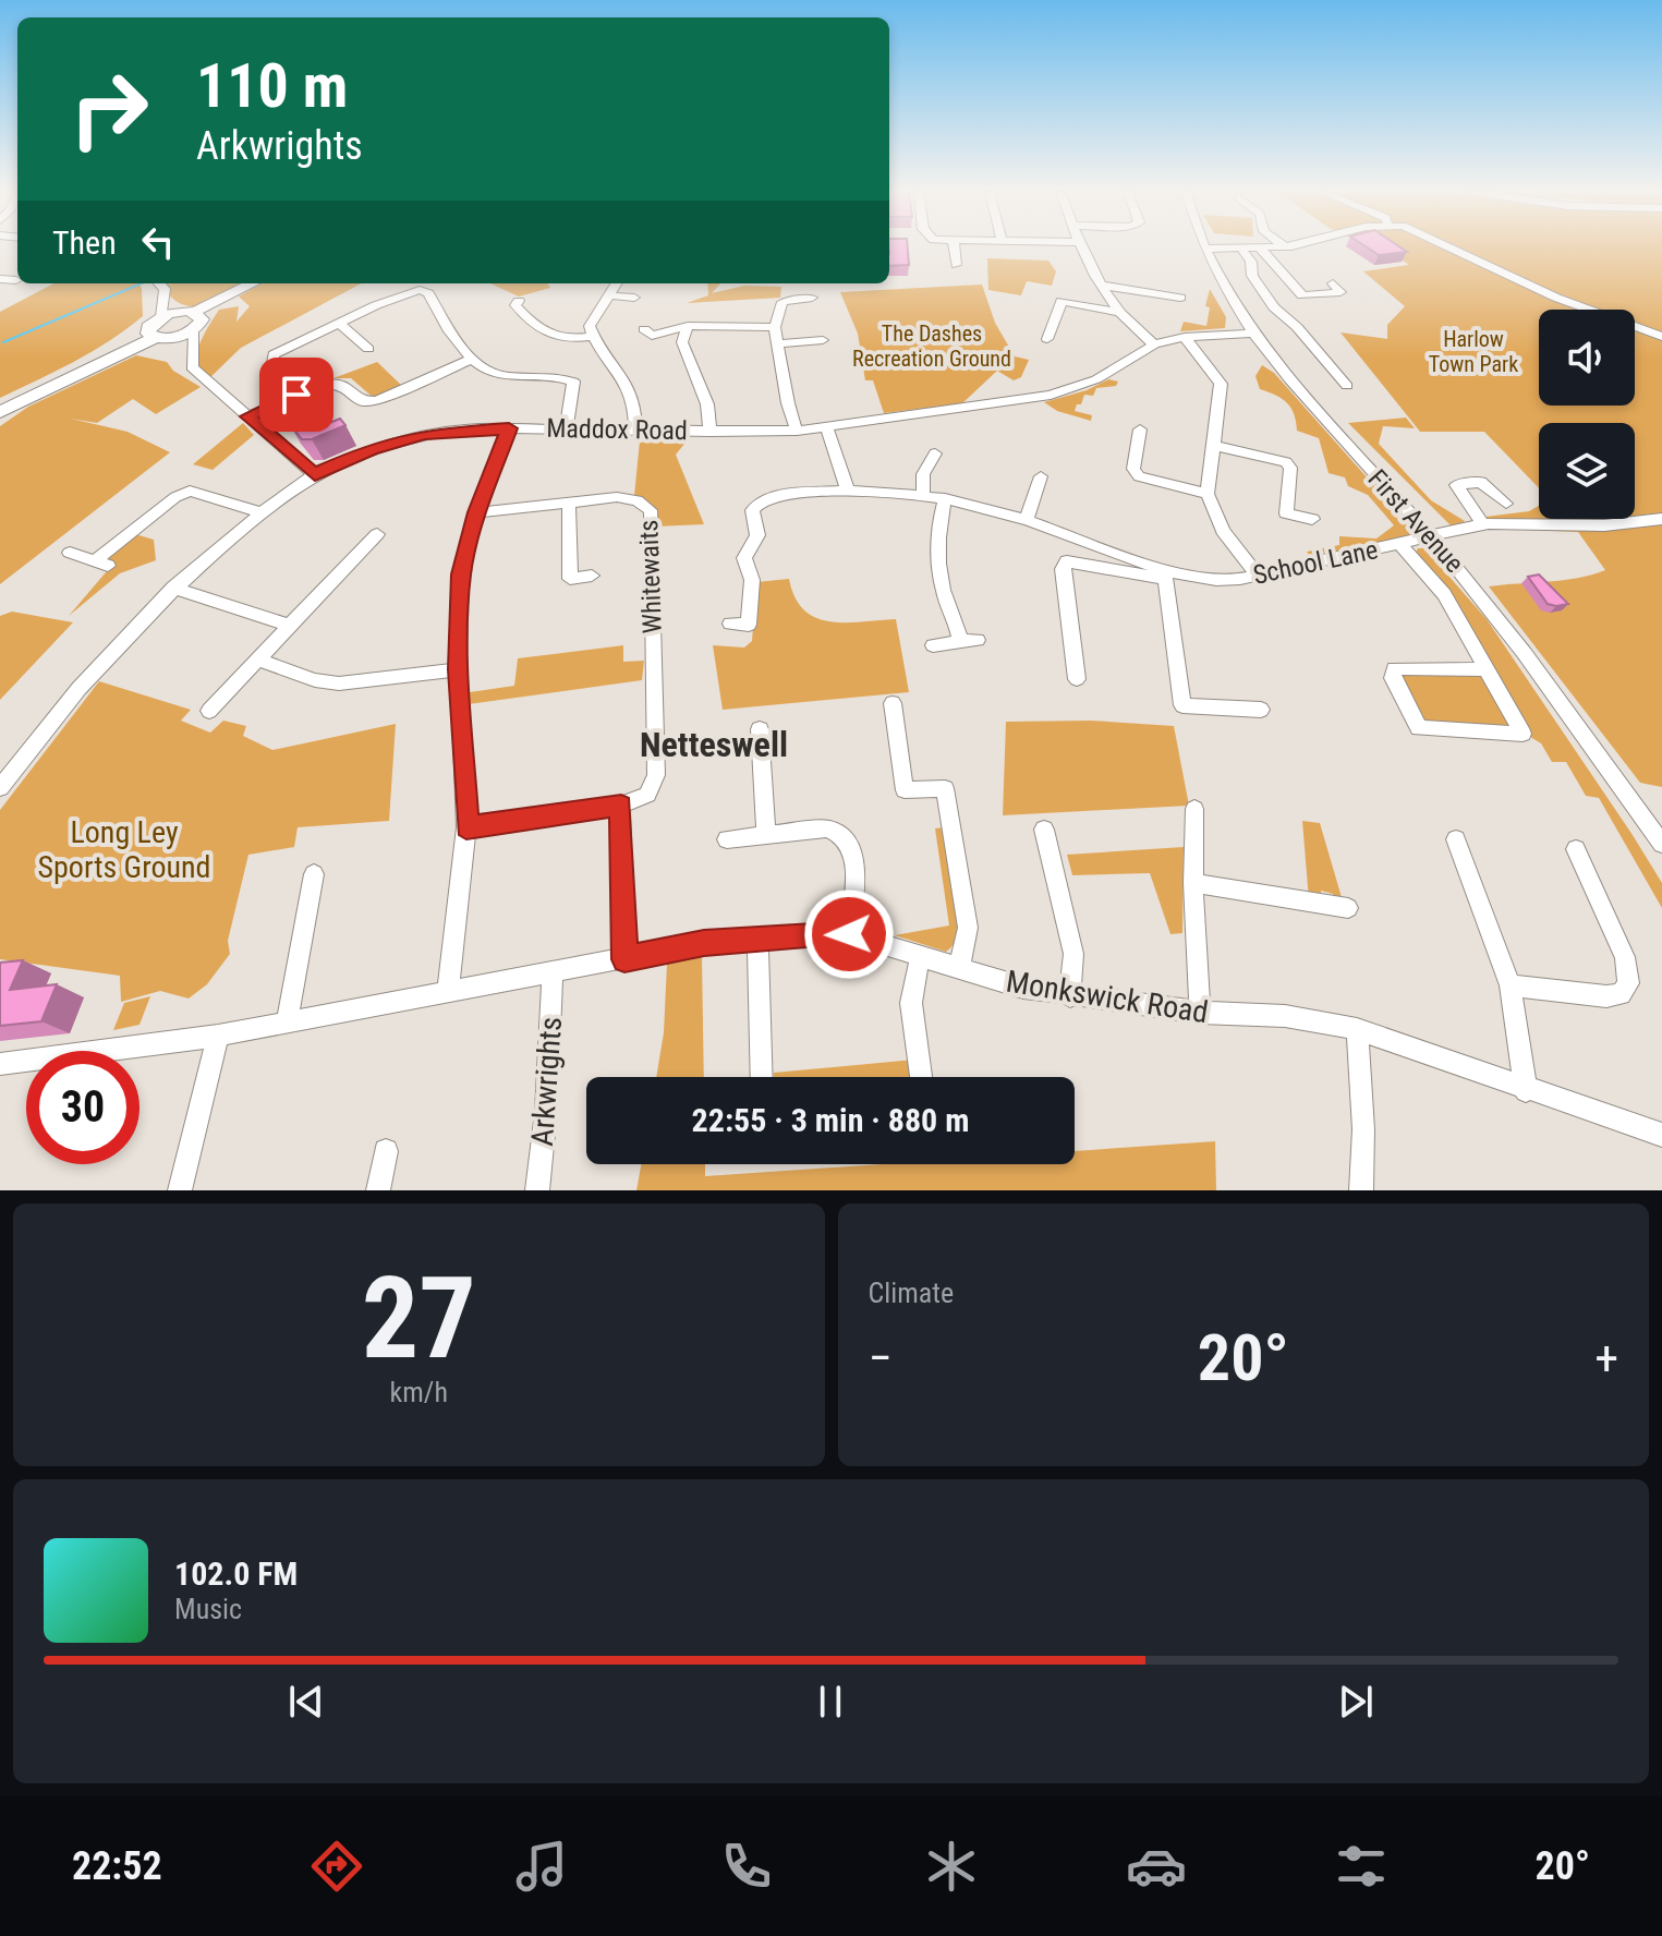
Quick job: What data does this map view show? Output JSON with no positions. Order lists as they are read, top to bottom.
{
  "streets": {
    "street": [
      "Maddox Road",
      "First Avenue",
      "School Lane",
      "Whitewaits",
      "Monkswick Road",
      "Arkwrights"
    ]
  },
  "crossings": [
    ["Maddox Road", "First Avenue"],
    ["First Avenue", "School Lane"],
    ["Monkswick Road", "Arkwrights"]
  ],
  "districts": ["Netteswell"],
  "parks": ["The Dashes Recreation Ground", "Harlow Town Park", "Long Ley Sports Ground"],
  "page": {
    "turn": ["110 m", "Arkwrights"],
    "then": "Then",
    "limit": "30",
    "trip": "22:55 · 3 min · 880 m",
    "tile": [
      ["27", "km/h"],
      "Climate"
    ],
    "heat": ["−", "20°", "+"],
    "song": ["102.0 FM", "Music"],
    "tabs": ["22:52", "20°"]
  }
}
